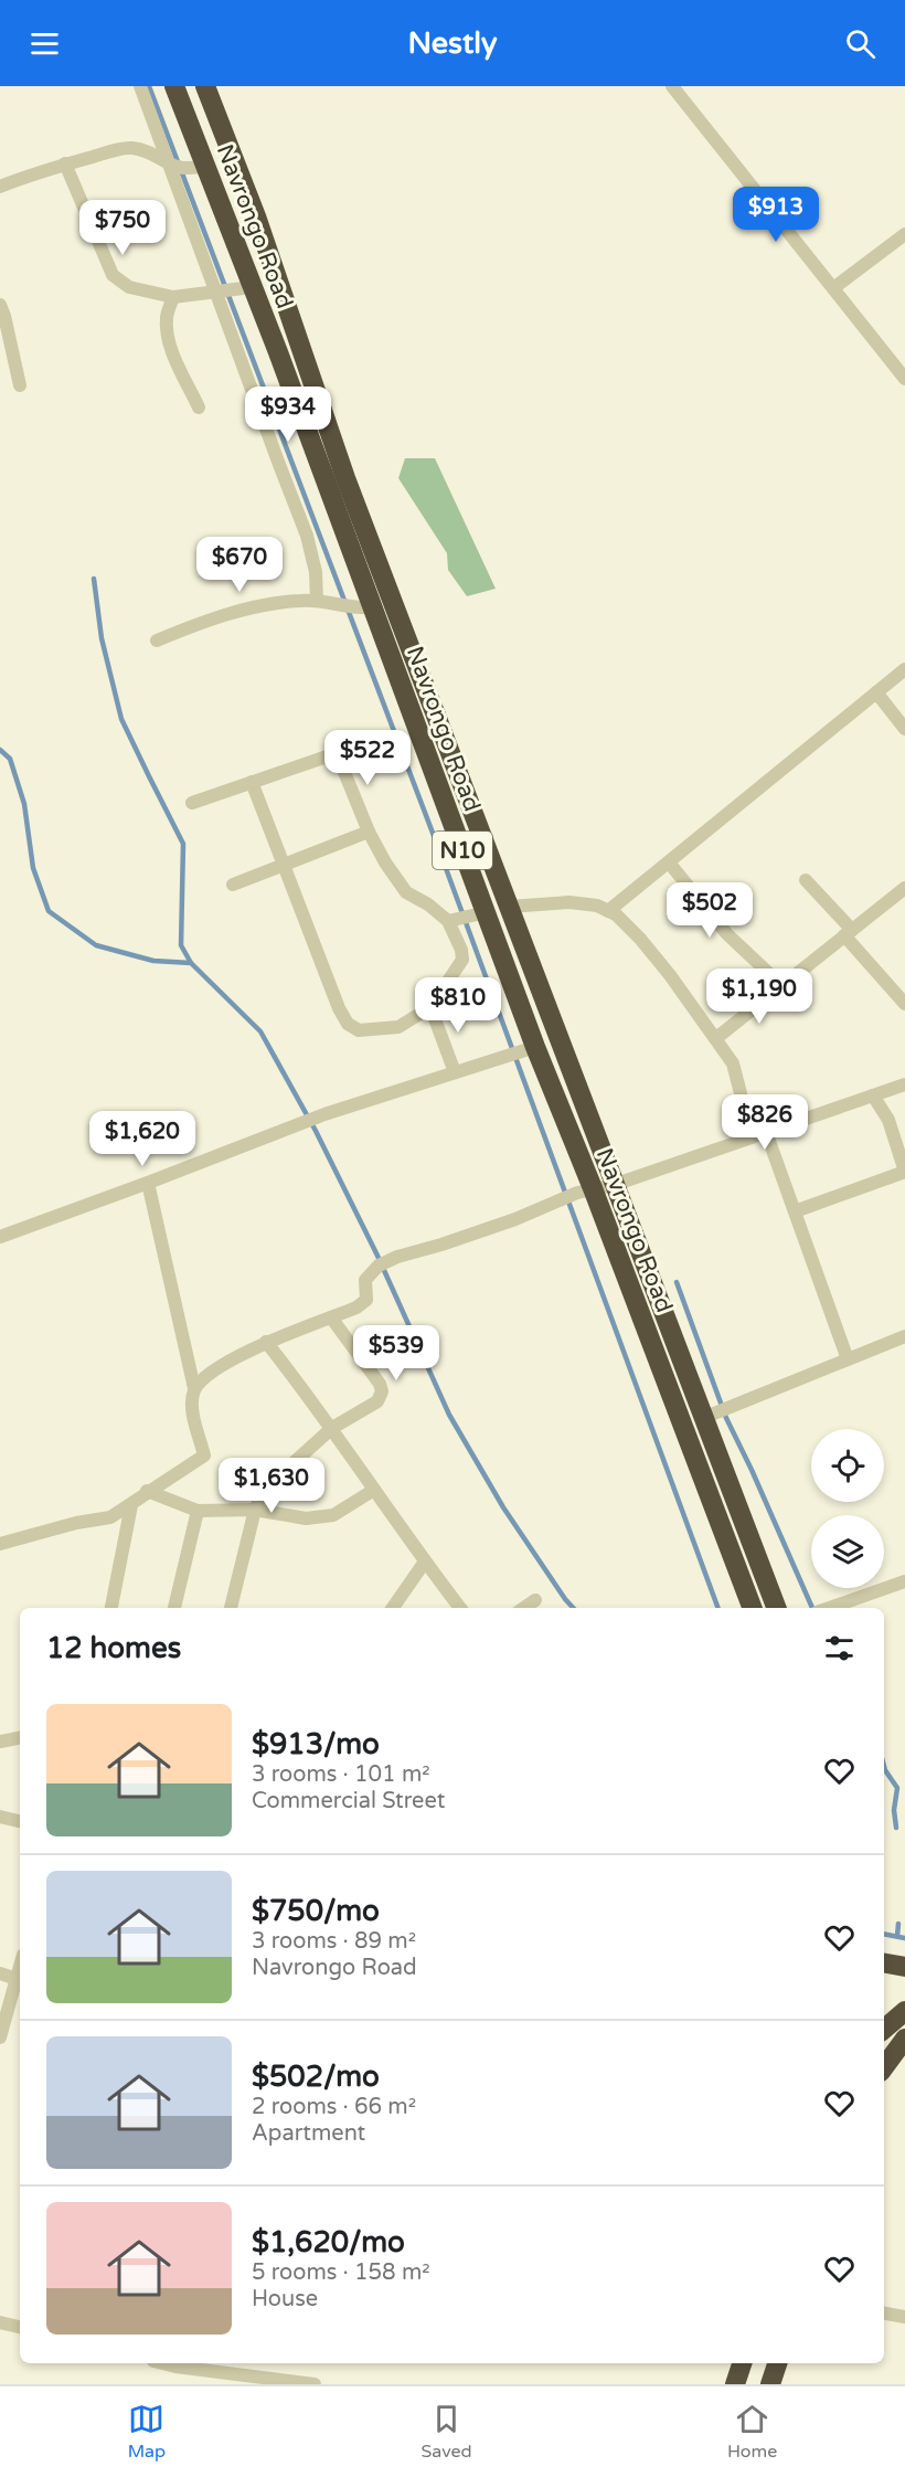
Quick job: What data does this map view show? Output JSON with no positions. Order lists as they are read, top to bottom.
{
  "streets": {
    "highway": ["Navrongo Road", "N10"]
  },
  "page": {
    "header": "Nestly",
    "price": [
      "$913",
      "$750",
      "$934",
      "$670",
      "$522",
      "$502",
      "$1,190",
      "$810",
      "$826",
      "$1,620",
      "$539",
      "$1,630"
    ],
    "heading": "12 homes",
    "list": [
      {
        "name": "$913/mo",
        "note": "3 rooms · 101 m² · Commercial Street"
      },
      {
        "name": "$750/mo",
        "note": "3 rooms · 89 m² · Navrongo Road"
      },
      {
        "name": "$502/mo",
        "note": "2 rooms · 66 m² · Apartment"
      },
      {
        "name": "$1,620/mo",
        "note": "5 rooms · 158 m² · House"
      }
    ],
    "tabs": ["Map", "Saved", "Home"]
  }
}
